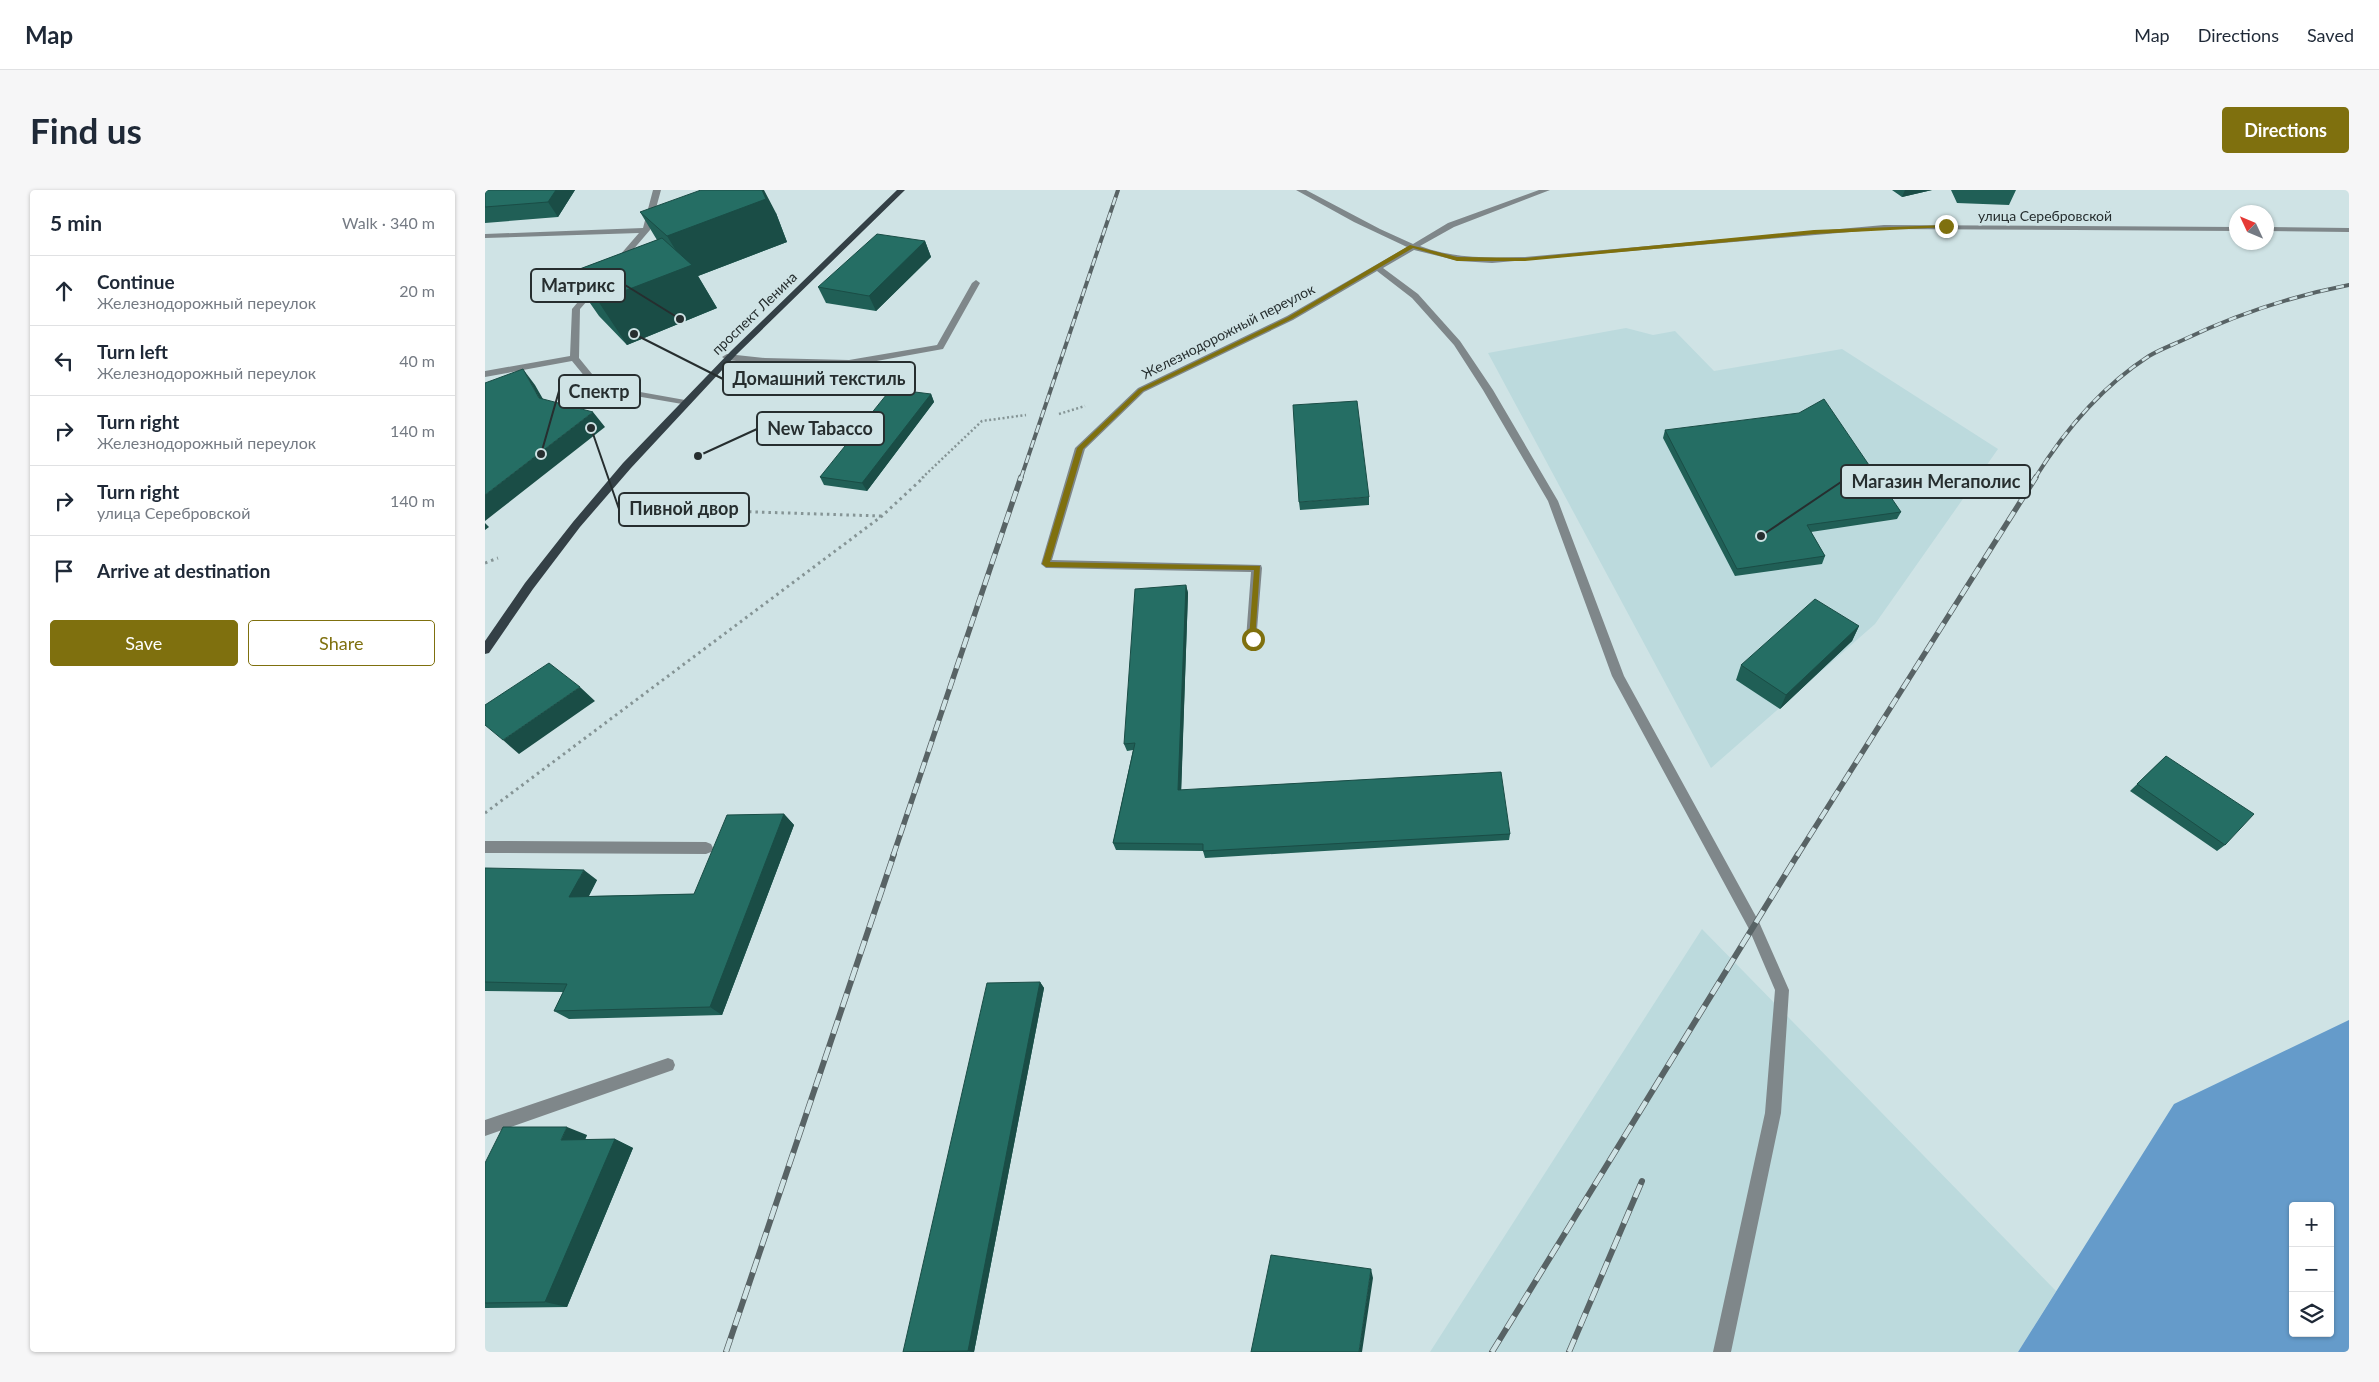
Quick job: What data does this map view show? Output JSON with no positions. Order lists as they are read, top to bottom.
{
  "streets": {
    "main road": ["проспект Ленина"],
    "street": ["улица Серебровской", "Железнодорожный переулок"]
  },
  "crossings": [
    ["улица Серебровской", "Железнодорожный переулок"]
  ],
  "places": [
    "Матрикс",
    "Домашний текстиль",
    "Пивной двор",
    "Спектр",
    "New Tabacco",
    "Магазин Мегаполис"
  ],
  "north": "top left",
  "page": {
    "header": "Map",
    "nav": ["Map", "Directions", "Saved"],
    "buttons": [
      "Directions",
      ["Save", "Share"]
    ],
    "title": "Find us",
    "heading": ["5 min", "Walk · 340 m"],
    "list": [
      ["Continue", "Железнодорожный переулок", "20 m"],
      ["Turn left", "Железнодорожный переулок", "40 m"],
      ["Turn right", "Железнодорожный переулок", "140 m"],
      ["Turn right", "улица Серебровской", "140 m"],
      "Arrive at destination"
    ],
    "map_buttons": ["+", "−"]
  }
}
